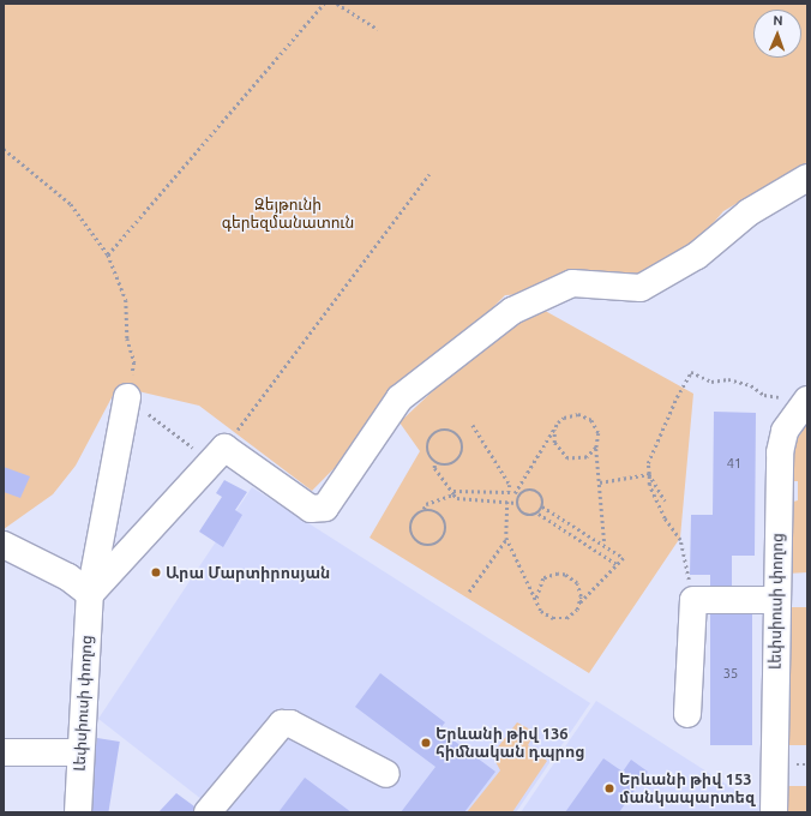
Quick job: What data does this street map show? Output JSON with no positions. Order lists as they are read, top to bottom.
{
  "streets": {
    "street": ["Լեփսիուսի փողոց"]
  },
  "parks": ["Զեյթունի գերեզմանատուն"],
  "places": ["Արա Մարտիրոսյան", "Երևանի թիվ 136 հիմնական դպրոց", "Երևանի թիվ 153 մանկապարտեզ"],
  "house_numbers": ["41", "35"],
  "north": "top"
}
